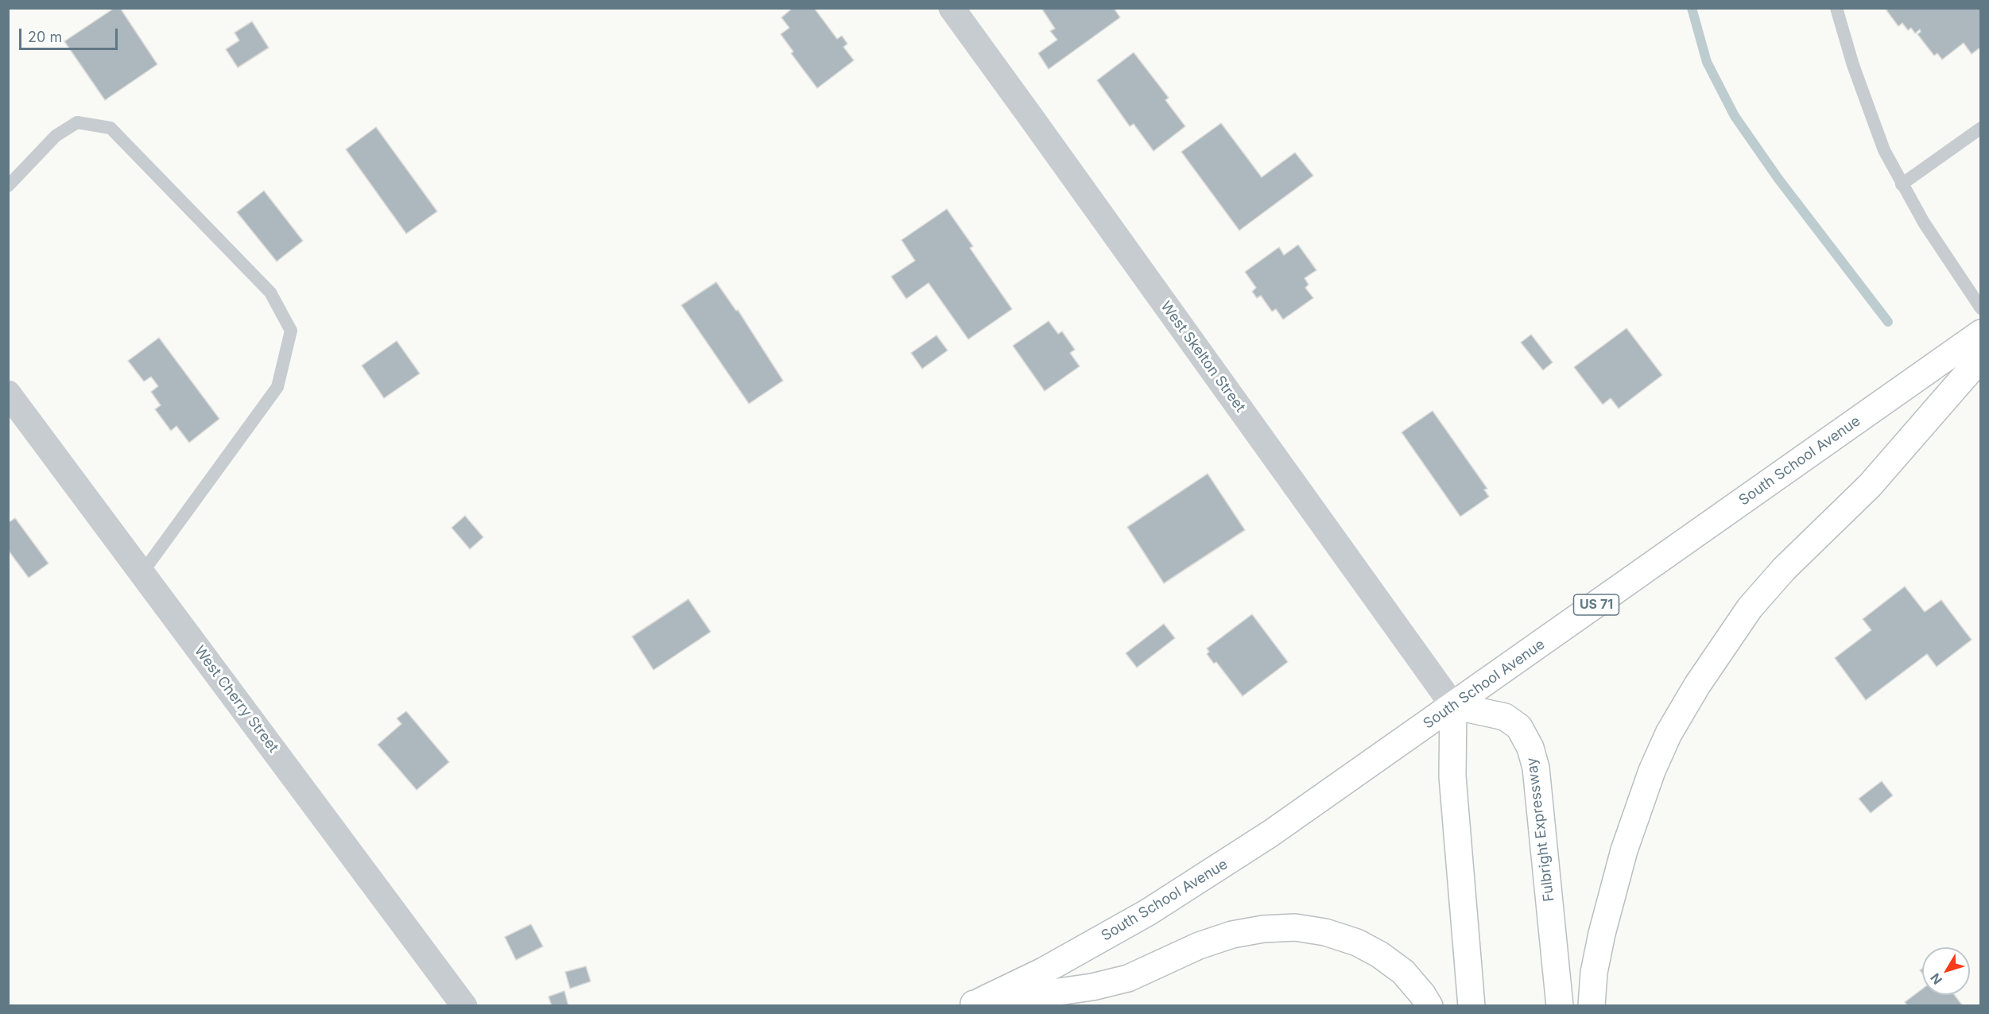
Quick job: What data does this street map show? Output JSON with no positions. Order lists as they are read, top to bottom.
{
  "streets": {
    "main road": ["South School Avenue", "US 71", "Fulbright Expressway"],
    "street": ["West Skelton Street", "West Cherry Street"]
  },
  "crossings": [
    ["West Skelton Street", "South School Avenue"],
    ["West Skelton Street", "Fulbright Expressway"],
    ["South School Avenue", "Fulbright Expressway"]
  ],
  "scale_bar": "20 m",
  "north": "bottom left"
}
